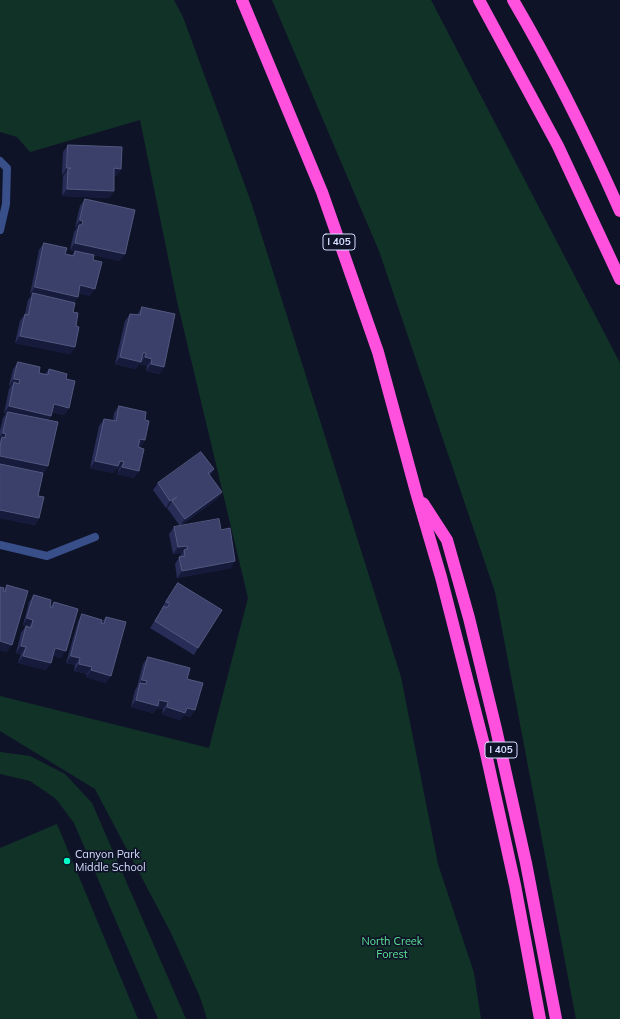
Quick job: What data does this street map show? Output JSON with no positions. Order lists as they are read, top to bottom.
{
  "streets": {
    "highway": ["I 405"]
  },
  "parks": ["North Creek Forest"],
  "places": ["Canyon Park Middle School"]
}
